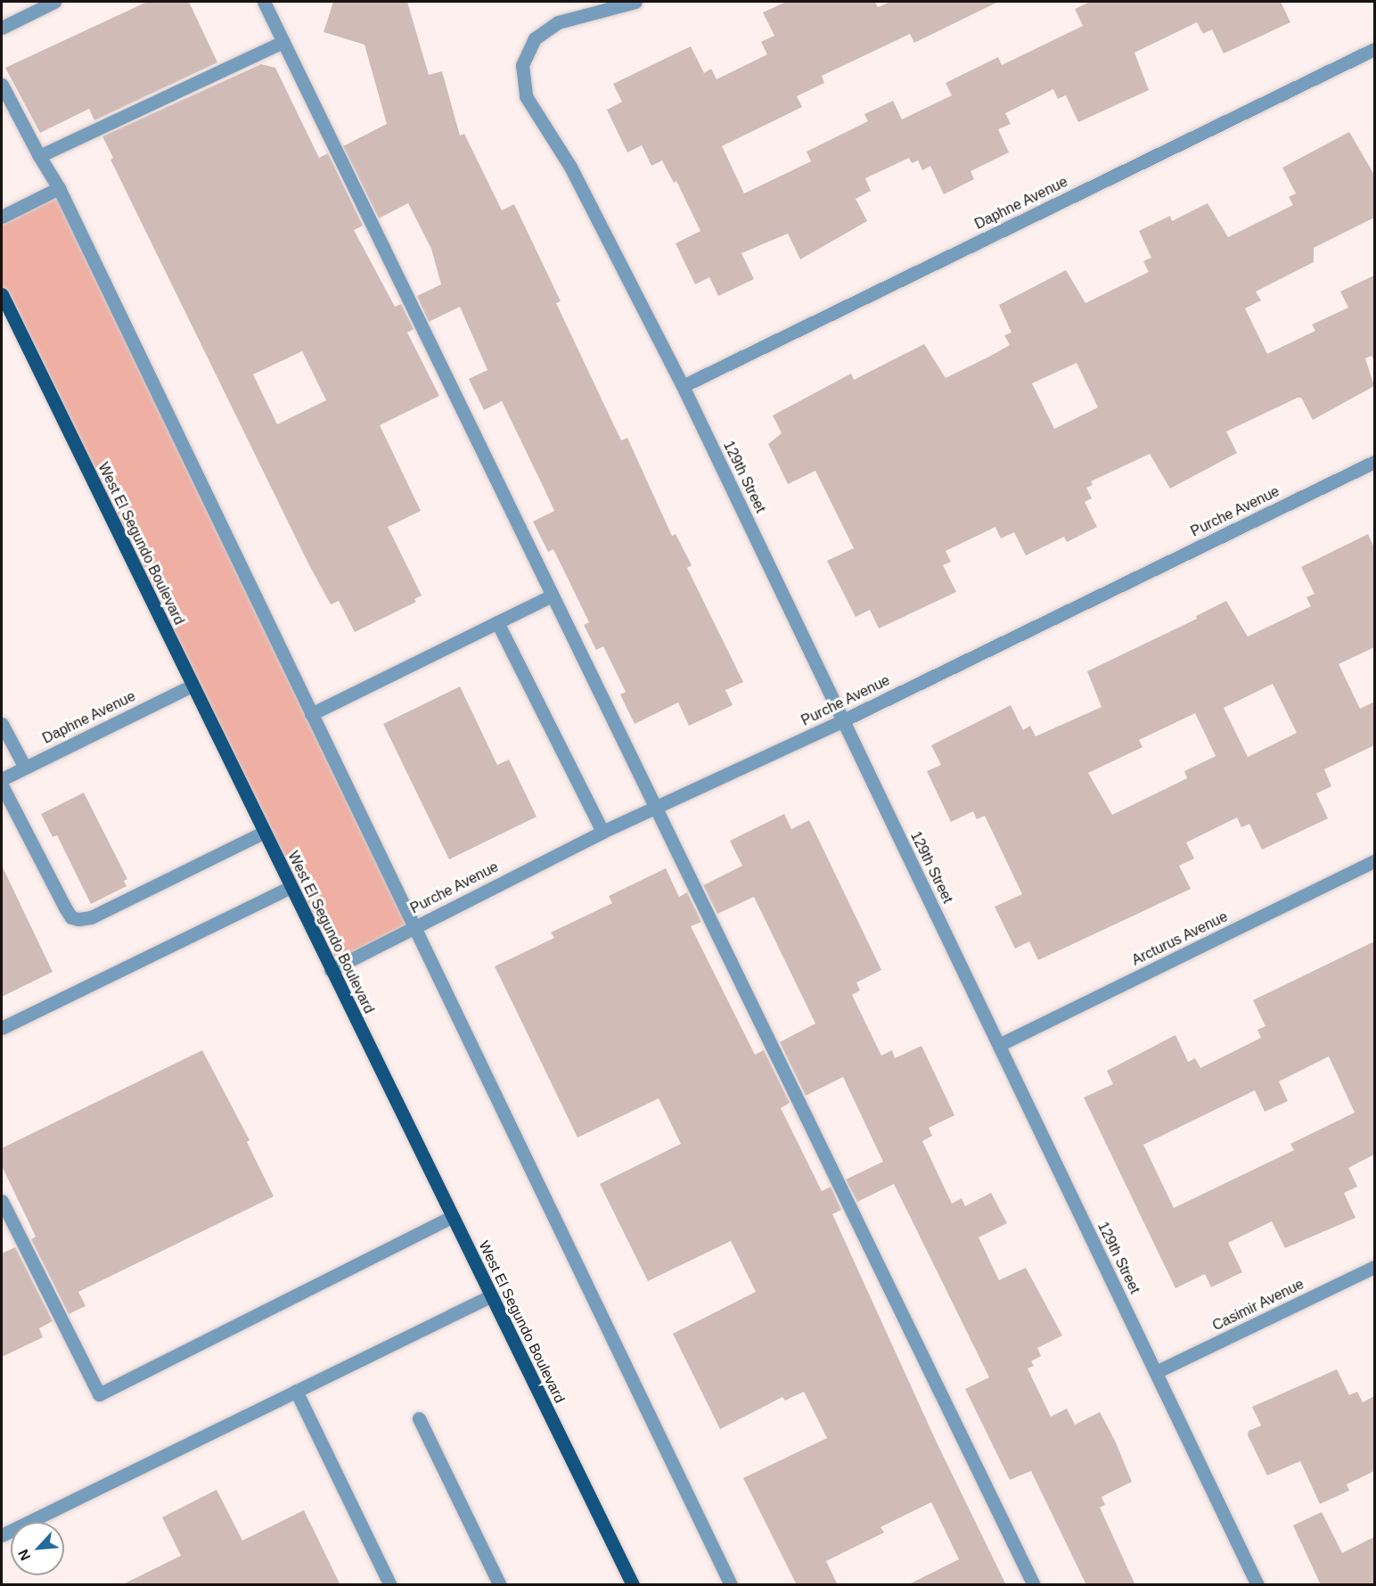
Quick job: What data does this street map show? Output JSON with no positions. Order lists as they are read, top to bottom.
{
  "streets": {
    "main road": ["West El Segundo Boulevard"],
    "street": [
      "Daphne Avenue",
      "129th Street",
      "Purche Avenue",
      "Arcturus Avenue",
      "Casimir Avenue"
    ]
  },
  "crossings": [
    ["Daphne Avenue", "129th Street"],
    ["Daphne Avenue", "West El Segundo Boulevard"],
    ["129th Street", "Purche Avenue"],
    ["129th Street", "Arcturus Avenue"],
    ["129th Street", "Casimir Avenue"],
    ["Purche Avenue", "West El Segundo Boulevard"]
  ],
  "north": "bottom left"
}
